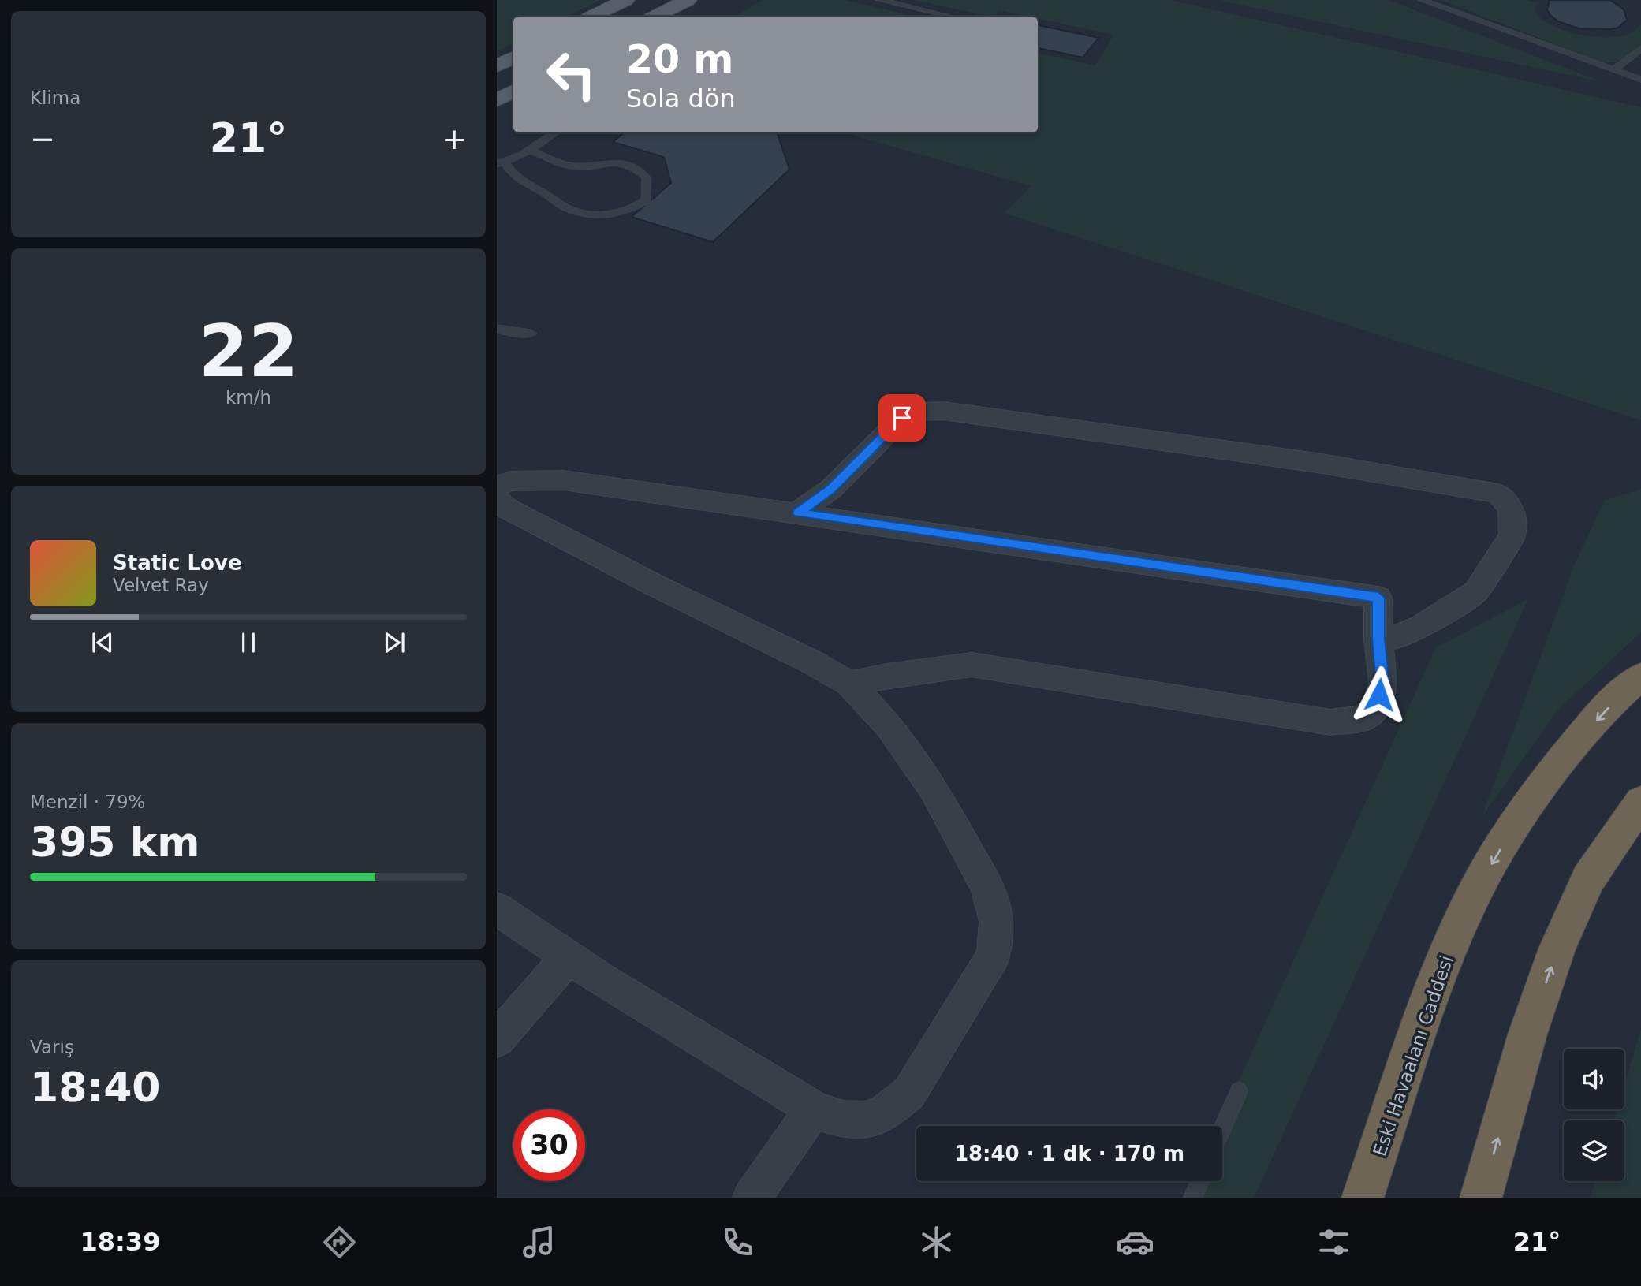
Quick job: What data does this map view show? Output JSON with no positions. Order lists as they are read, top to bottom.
{
  "streets": {
    "highway": ["Eski Havaalanı Caddesi"]
  },
  "page": {
    "tile": [
      "Klima",
      ["22", "km/h"],
      ["Menzil · 79%", "395 km"],
      ["Varış", "18:40"]
    ],
    "turn": ["20 m", "Sola dön"],
    "heat": ["−", "21°", "+"],
    "song": ["Static Love", "Velvet Ray"],
    "limit": "30",
    "trip": "18:40 · 1 dk · 170 m",
    "tabs": ["18:39", "21°"]
  }
}
